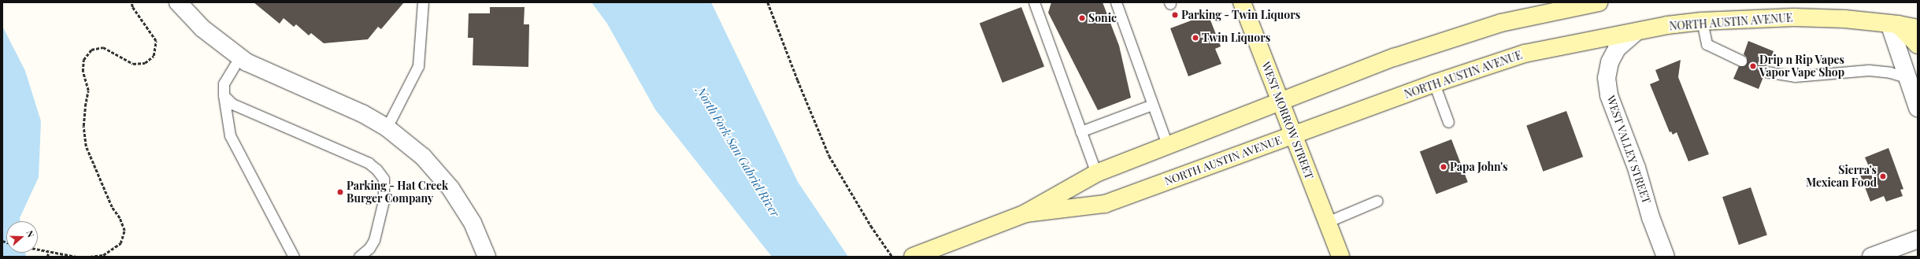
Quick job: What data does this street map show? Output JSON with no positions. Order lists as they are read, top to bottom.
{
  "streets": {
    "main road": ["NORTH AUSTIN AVENUE", "WEST MORROW STREET"],
    "street": ["WEST VALLEY STREET"]
  },
  "crossings": [
    ["NORTH AUSTIN AVENUE", "WEST MORROW STREET"],
    ["NORTH AUSTIN AVENUE", "WEST VALLEY STREET"]
  ],
  "water": ["North Fork San Gabriel River"],
  "places": [
    "Parking - Twin Liquors",
    "Sonic",
    "Twin Liquors",
    "Drip n Rip Vapes Vapor Vape Shop",
    "Papa John's",
    "Sierra's Mexican Food",
    "Parking - Hat Creek Burger Company"
  ],
  "north": "right"
}
